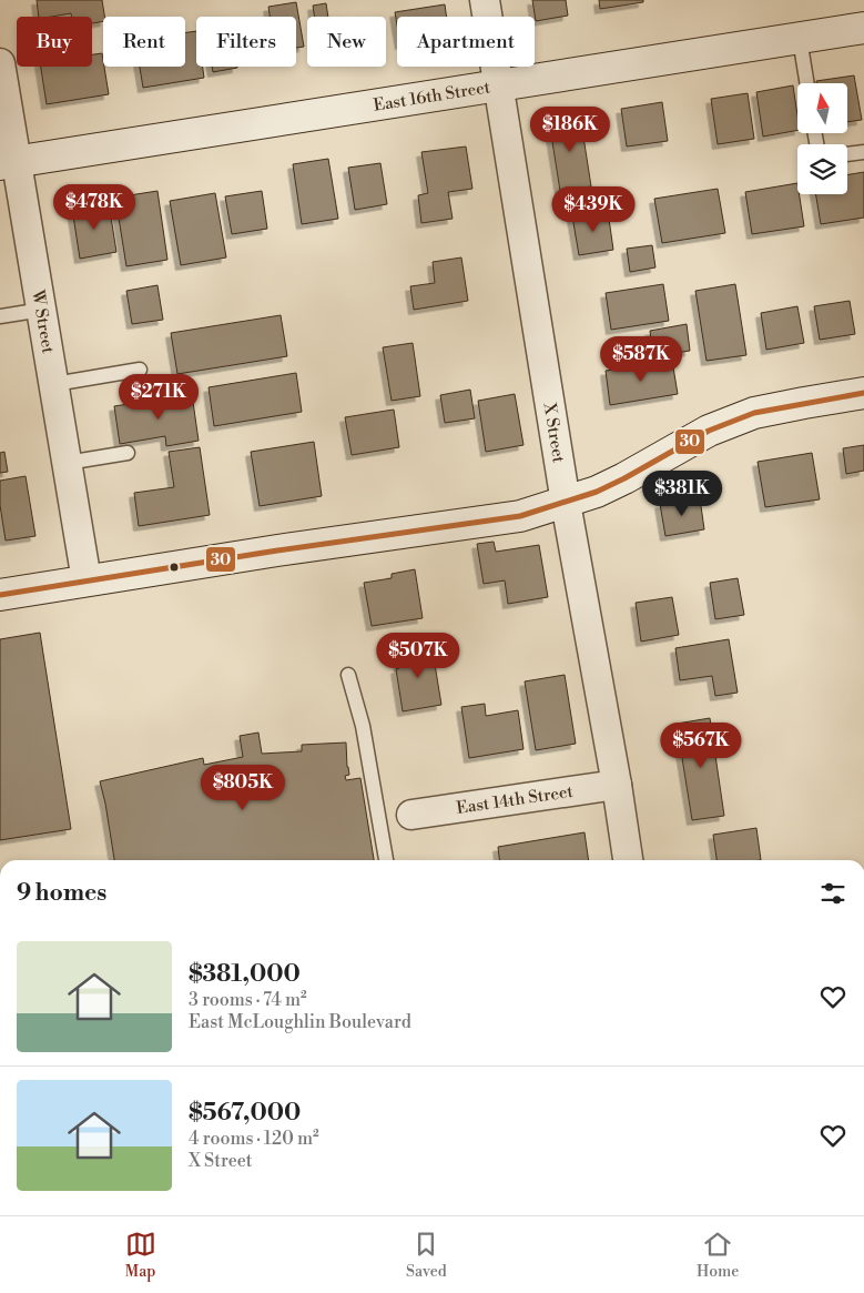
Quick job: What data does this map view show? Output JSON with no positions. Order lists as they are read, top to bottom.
{
  "streets": {
    "street": [
      "East 16th Street",
      "W Street",
      "X Street",
      "East 14th Street"
    ]
  },
  "crossings": [
    ["East 16th Street", "W Street"],
    ["East 16th Street", "X Street"],
    ["X Street", "East 14th Street"]
  ],
  "lines": ["transit line 30"],
  "north": "top",
  "page": {
    "chip": [
      "Buy",
      "Rent",
      "Filters",
      "New",
      "Apartment"
    ],
    "price": [
      "$186K",
      "$478K",
      "$439K",
      "$587K",
      "$271K",
      "$381K",
      "$507K",
      "$567K",
      "$805K"
    ],
    "heading": "9 homes",
    "list": [
      {
        "name": "$381,000",
        "note": "3 rooms · 74 m² · East McLoughlin Boulevard"
      },
      {
        "name": "$567,000",
        "note": "4 rooms · 120 m² · X Street"
      }
    ],
    "tabs": ["Map", "Saved", "Home"]
  }
}
